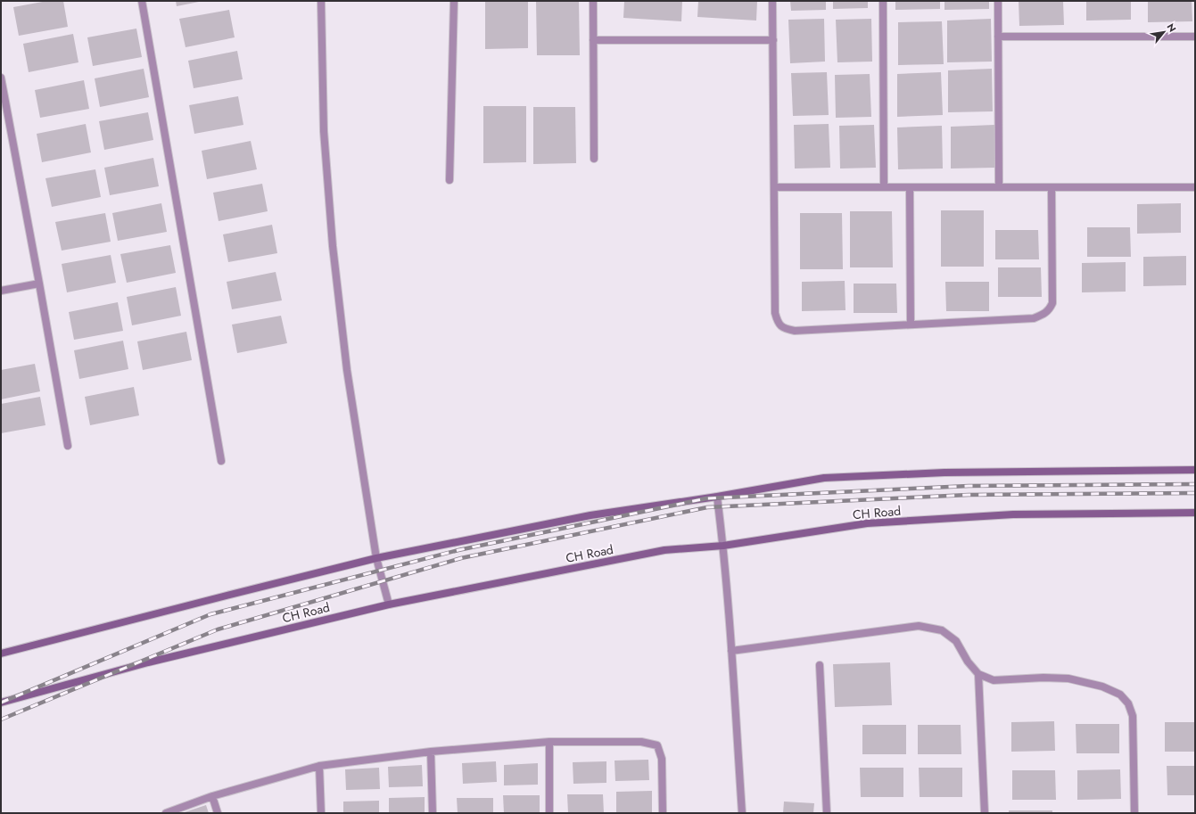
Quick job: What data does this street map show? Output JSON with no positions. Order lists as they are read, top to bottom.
{
  "streets": {
    "street": ["CH Road"]
  },
  "north": "top right"
}
